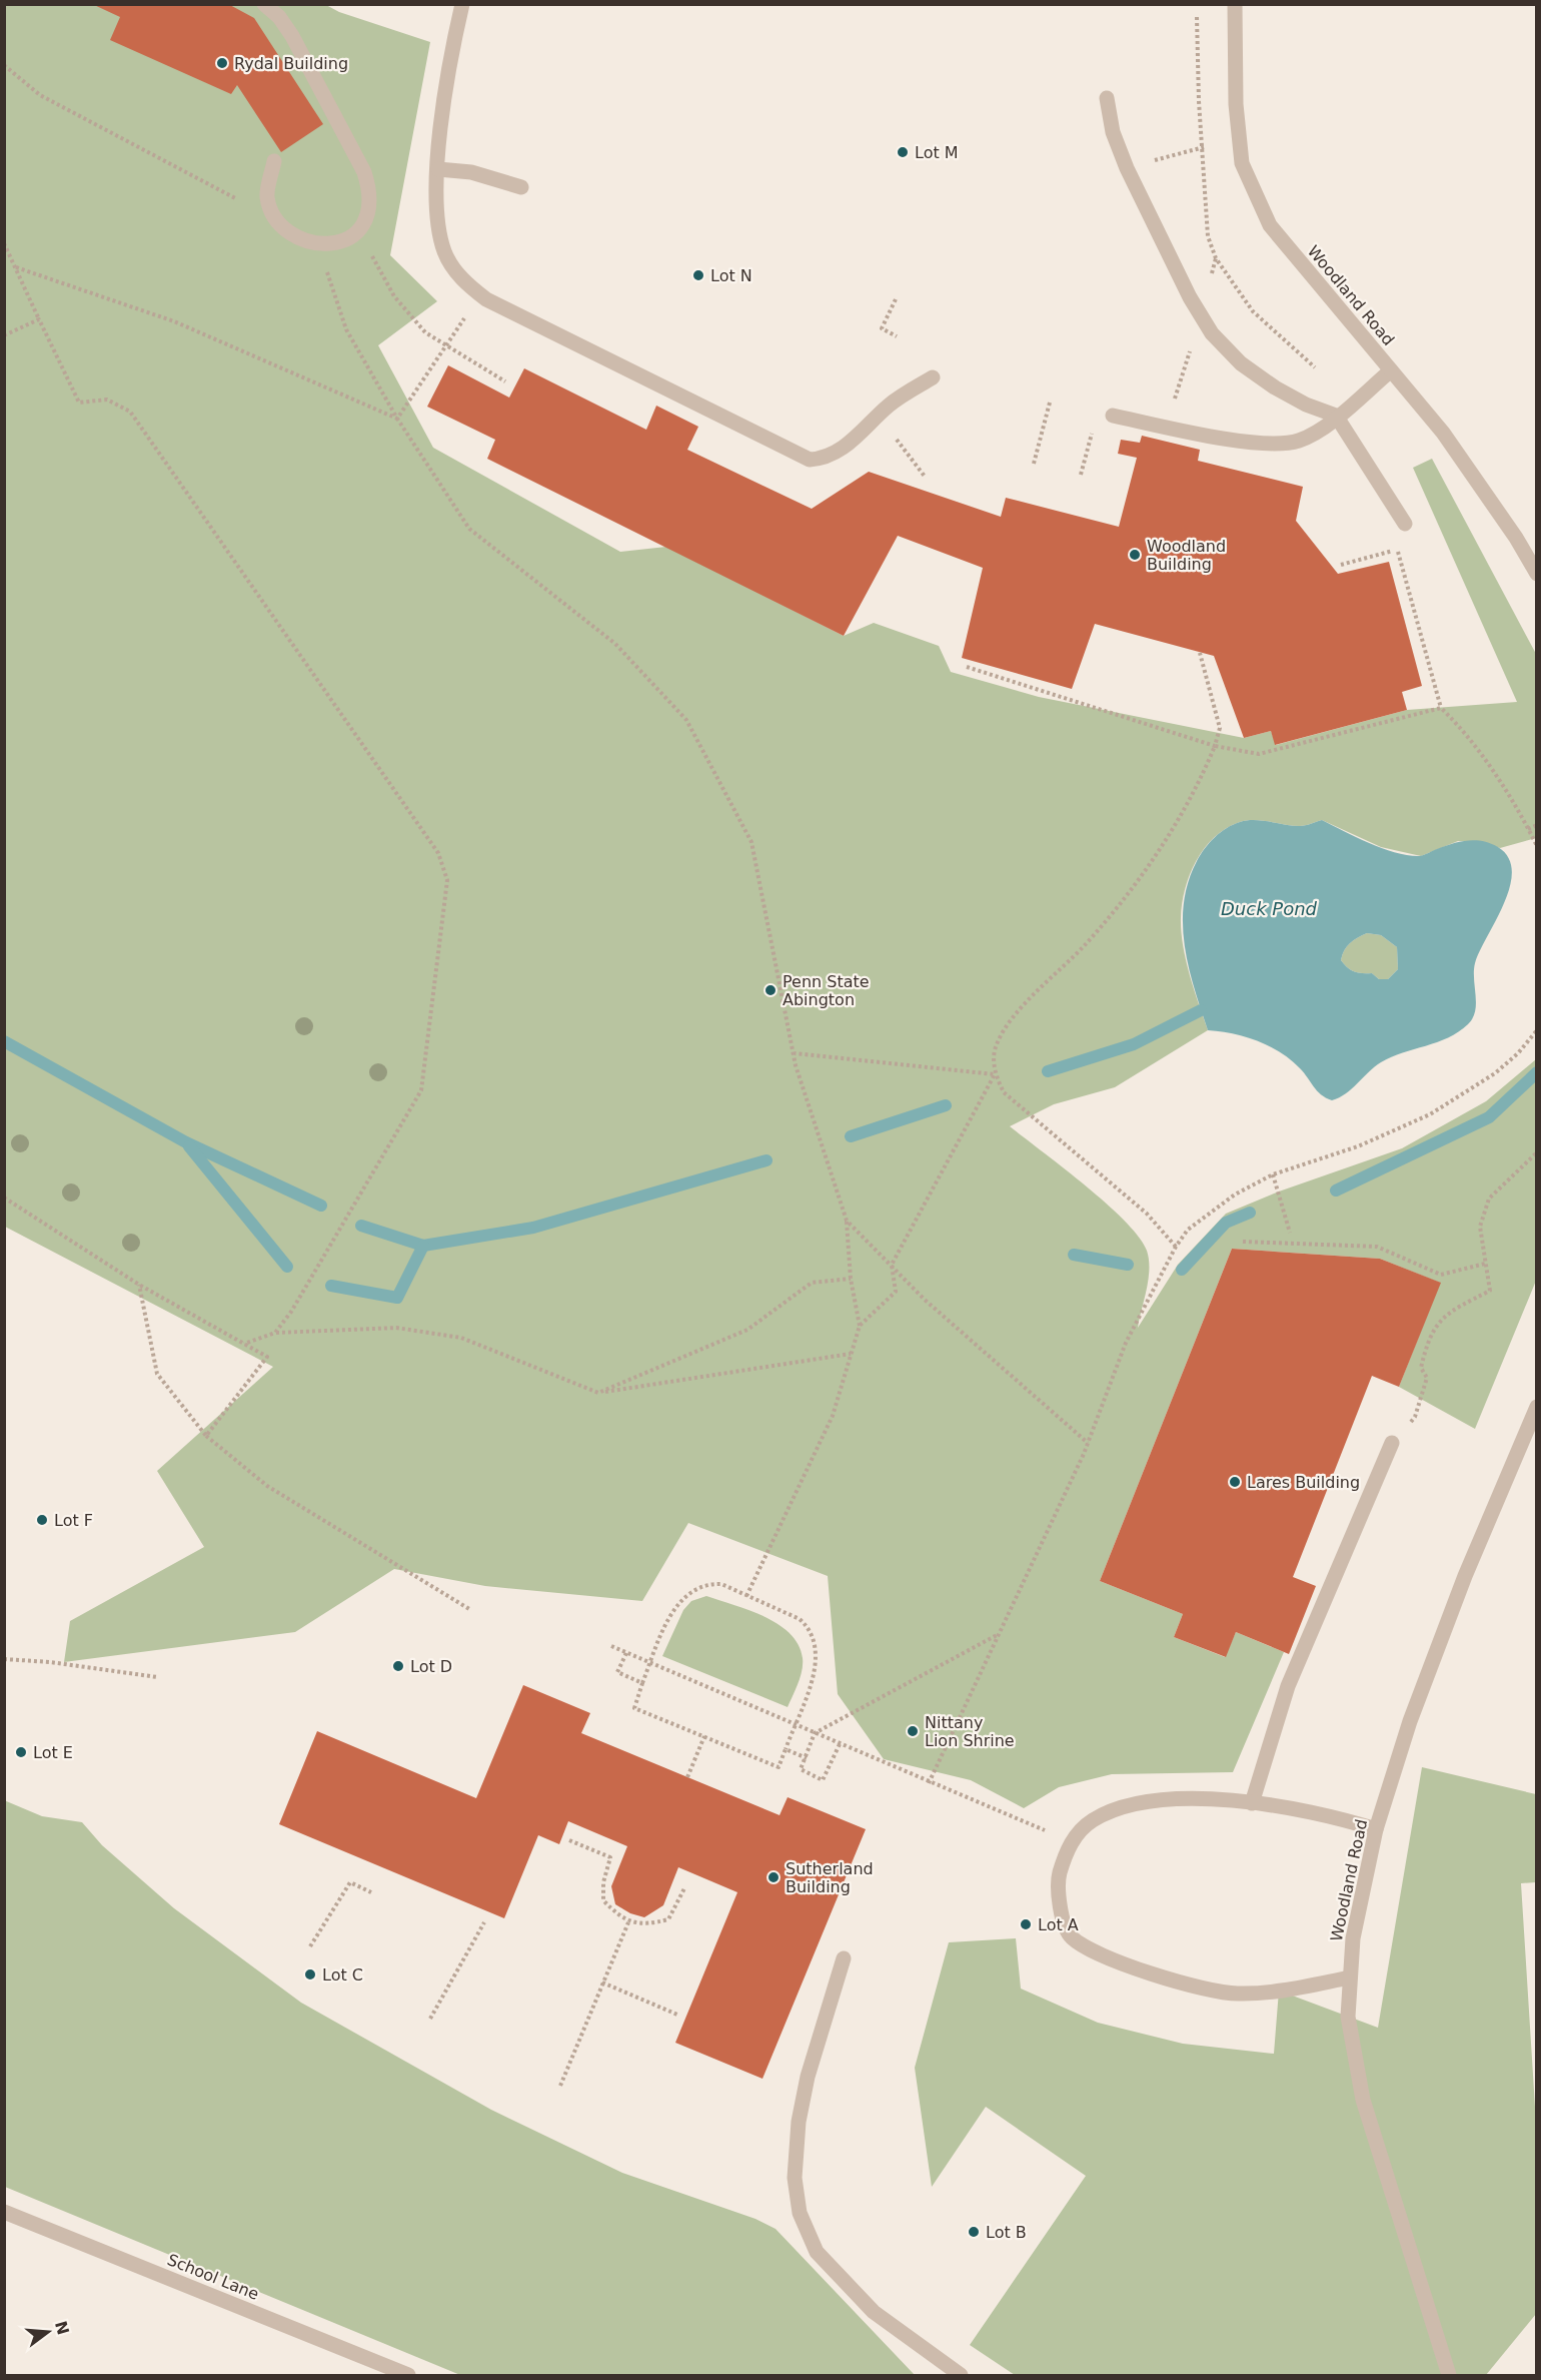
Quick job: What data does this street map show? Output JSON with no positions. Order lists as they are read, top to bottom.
{
  "streets": {
    "street": ["Woodland Road", "School Lane"]
  },
  "water": ["Duck Pond"],
  "places": [
    "Rydal Building",
    "Lot M",
    "Lot N",
    "Woodland Building",
    "Penn State Abington",
    "Lares Building",
    "Lot F",
    "Lot D",
    "Nittany Lion Shrine",
    "Lot E",
    "Sutherland Building",
    "Lot A",
    "Lot C",
    "Lot B"
  ],
  "north": "right"
}
